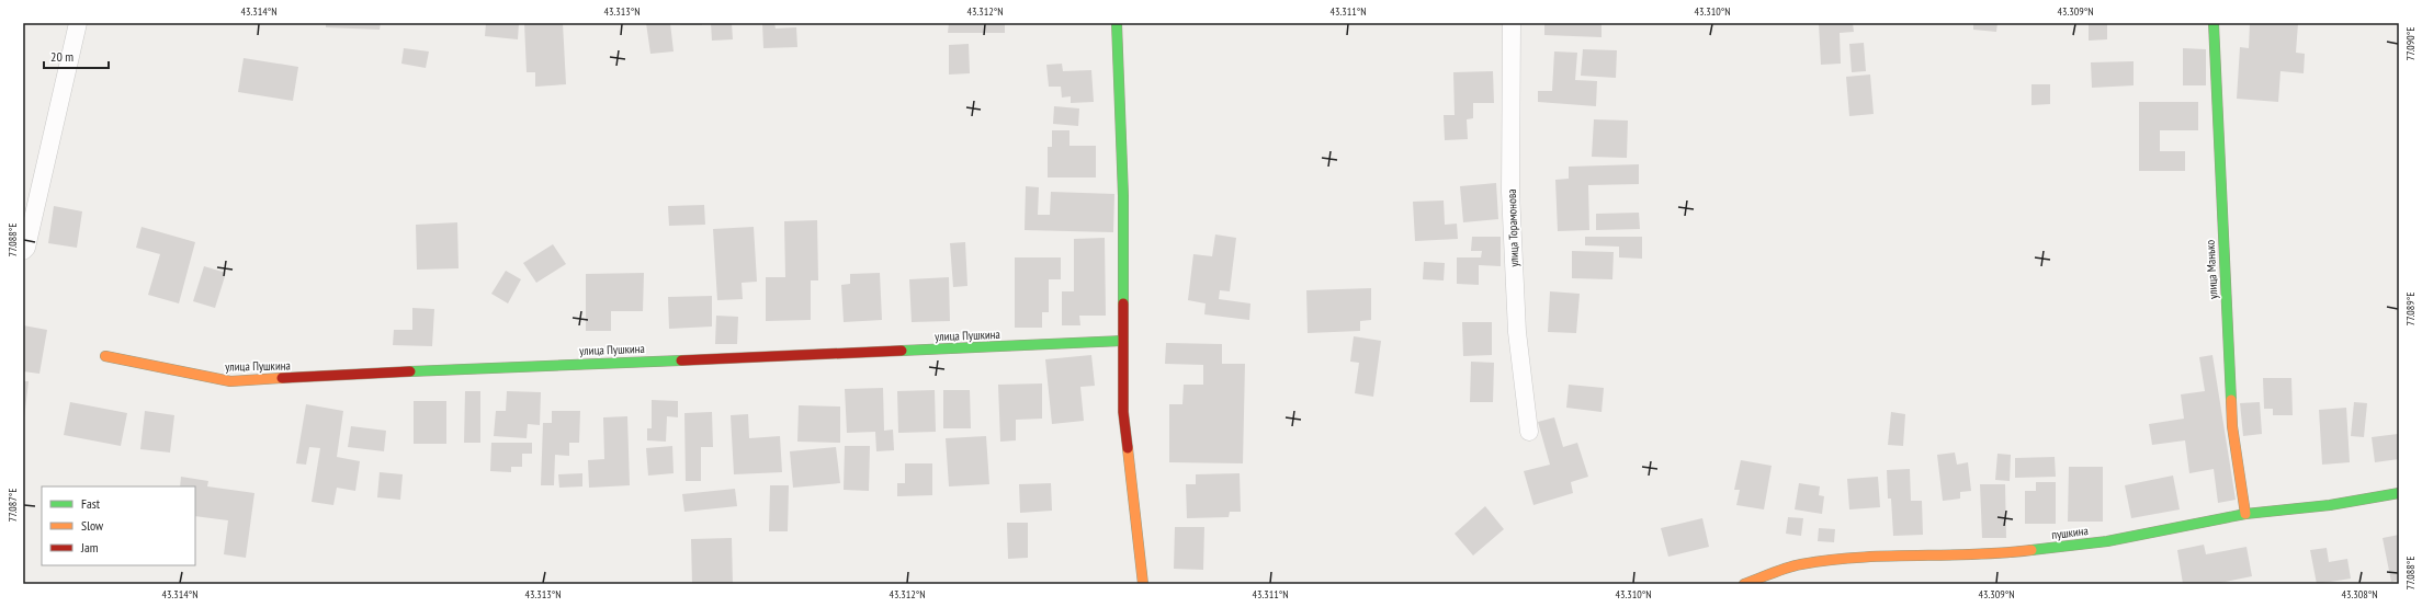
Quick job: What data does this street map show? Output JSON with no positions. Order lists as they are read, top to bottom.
{
  "streets": {
    "street": [
      "улица Торамонова",
      "улица Манько",
      "улица Пушкина",
      "пушкина"
    ]
  },
  "crossings": [
    ["улица Манько", "пушкина"]
  ],
  "legend": ["Fast", "Slow", "Jam"],
  "scale_bar": "20 m",
  "coordinates": [
    "43.314°N",
    "43.313°N",
    "43.312°N",
    "43.311°N",
    "43.310°N",
    "43.309°N",
    "77.090°E",
    "77.088°E",
    "77.089°E",
    "77.087°E",
    "43.308°N"
  ]
}
